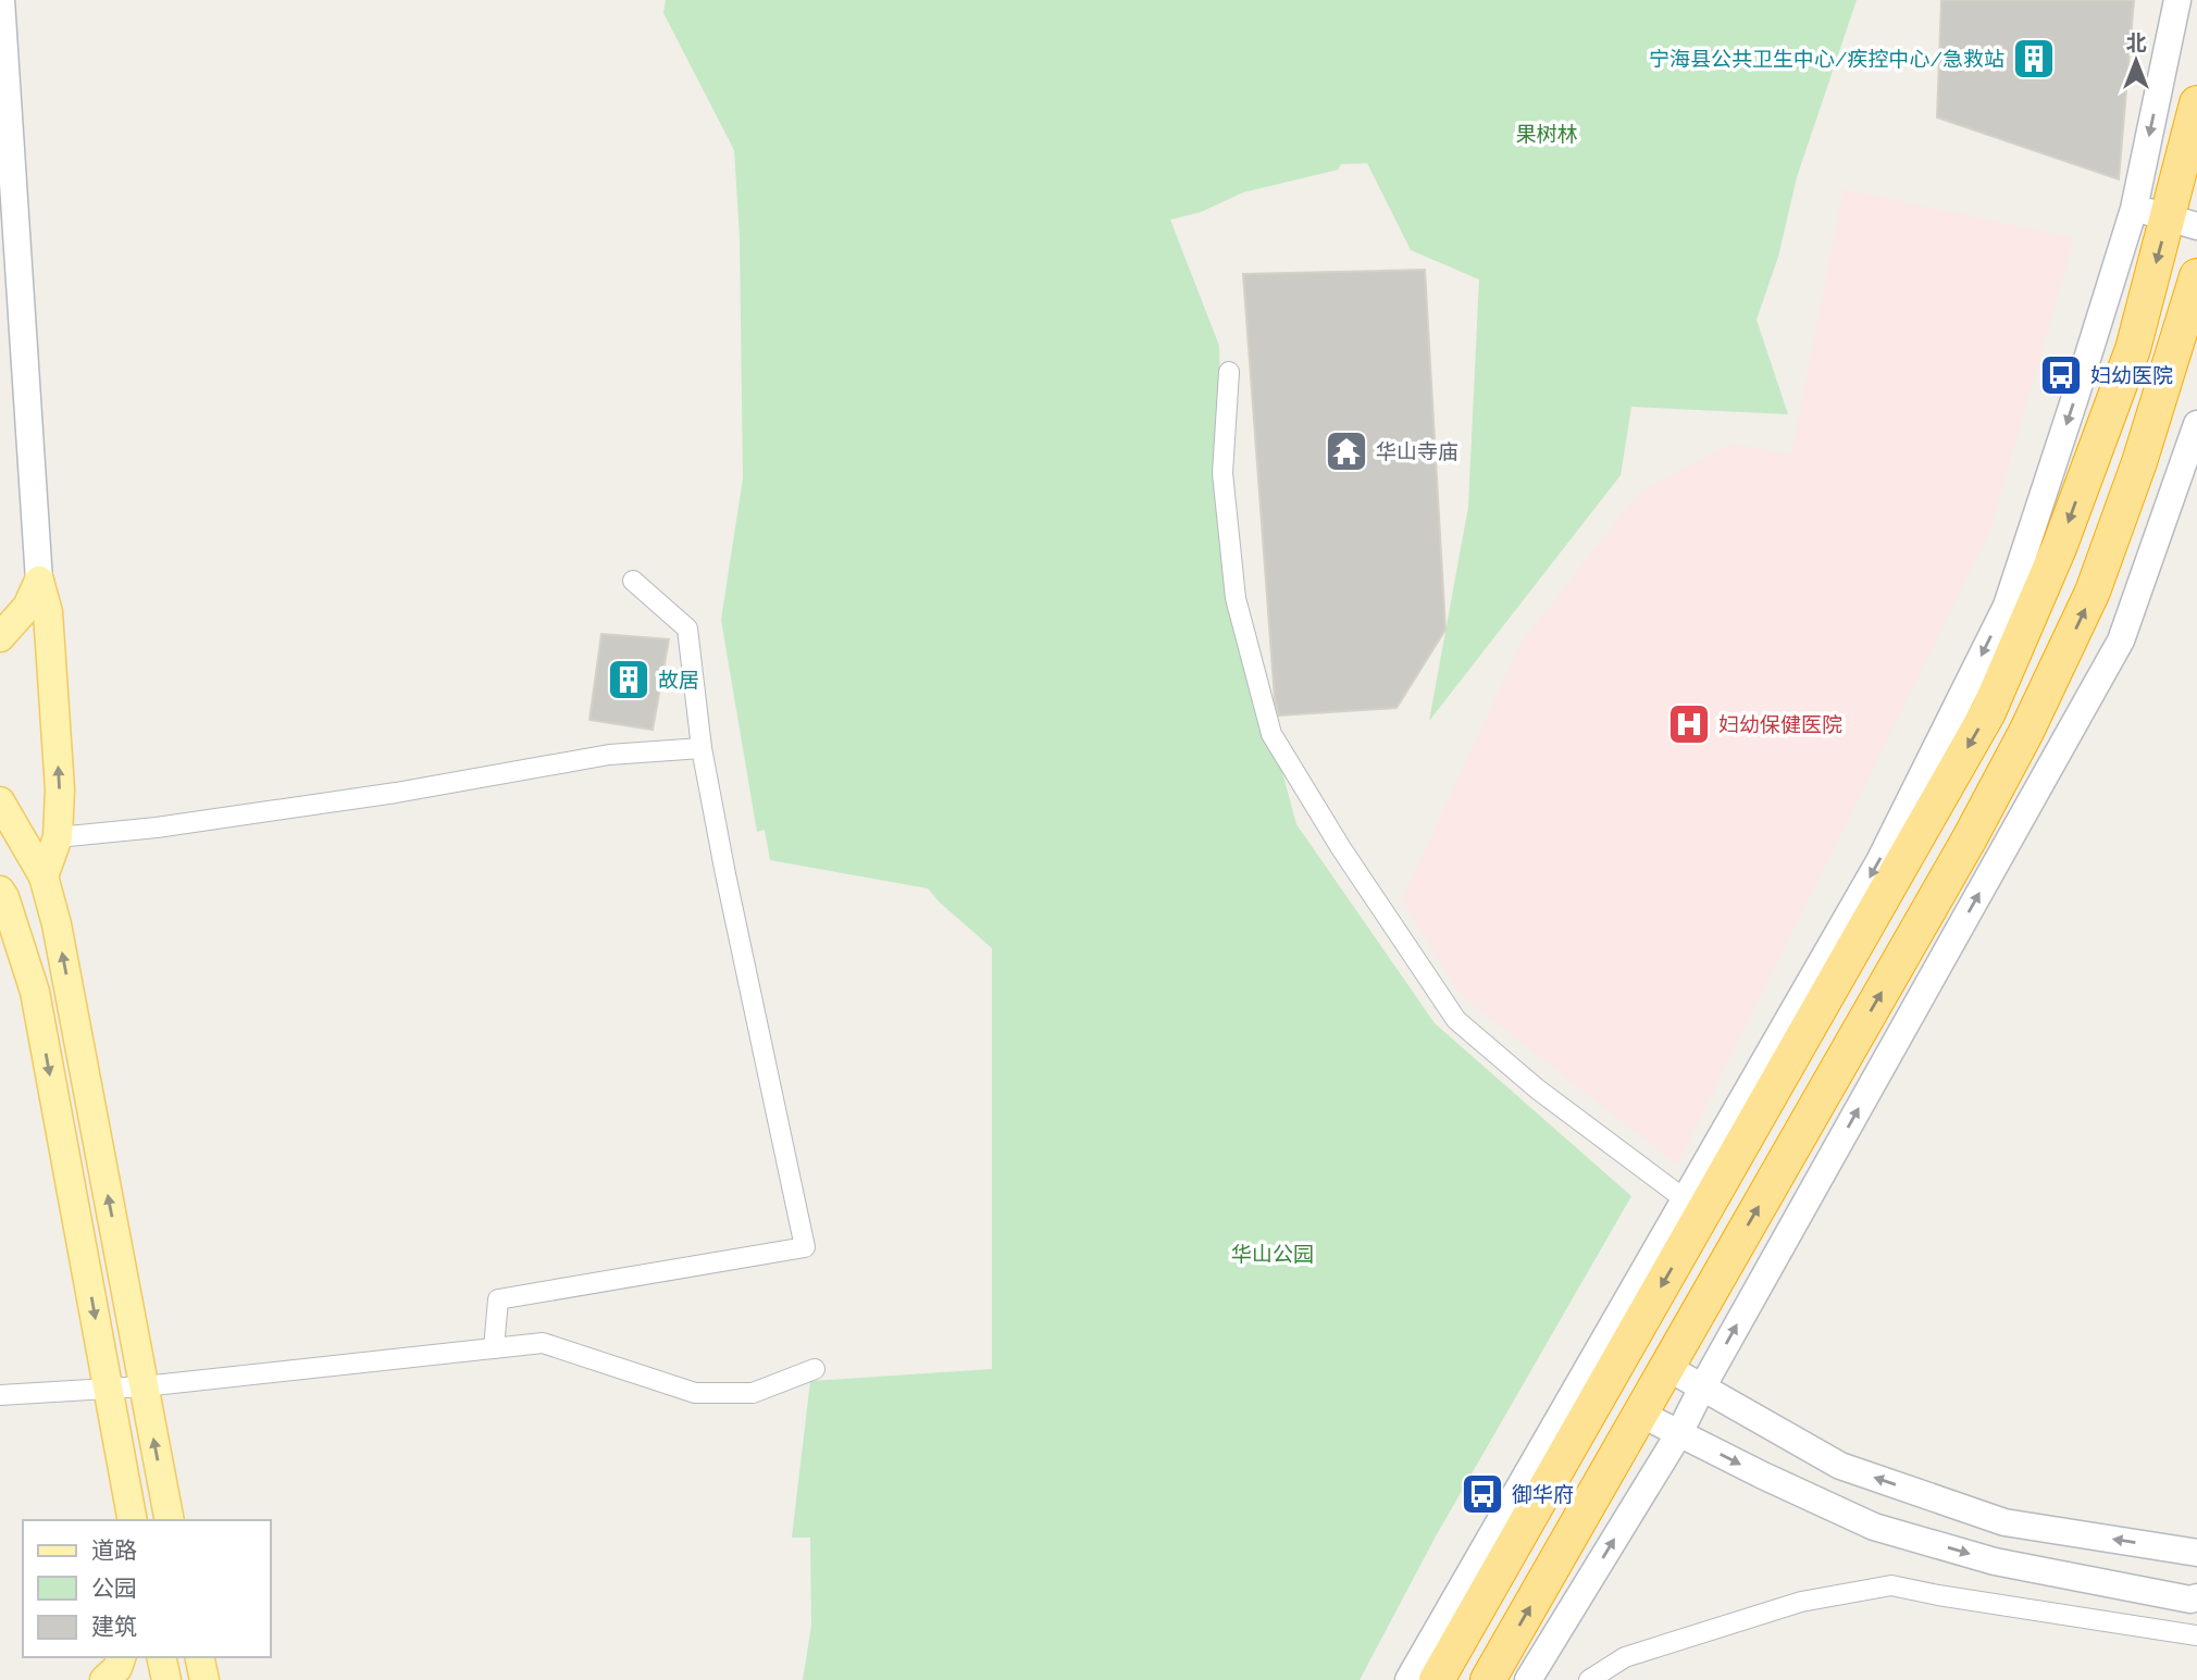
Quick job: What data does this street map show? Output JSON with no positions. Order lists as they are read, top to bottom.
{
  "parks": ["果树林", "华山公园"],
  "places": {
    "building": ["宁海县公共卫生中心/疾控中心/急救站", "故居"],
    "bus stop": ["妇幼医院", "御华府"],
    "temple": ["华山寺庙"],
    "hospital": ["妇幼保健医院"]
  },
  "legend": ["道路", "公园", "建筑"],
  "north": "top"
}
